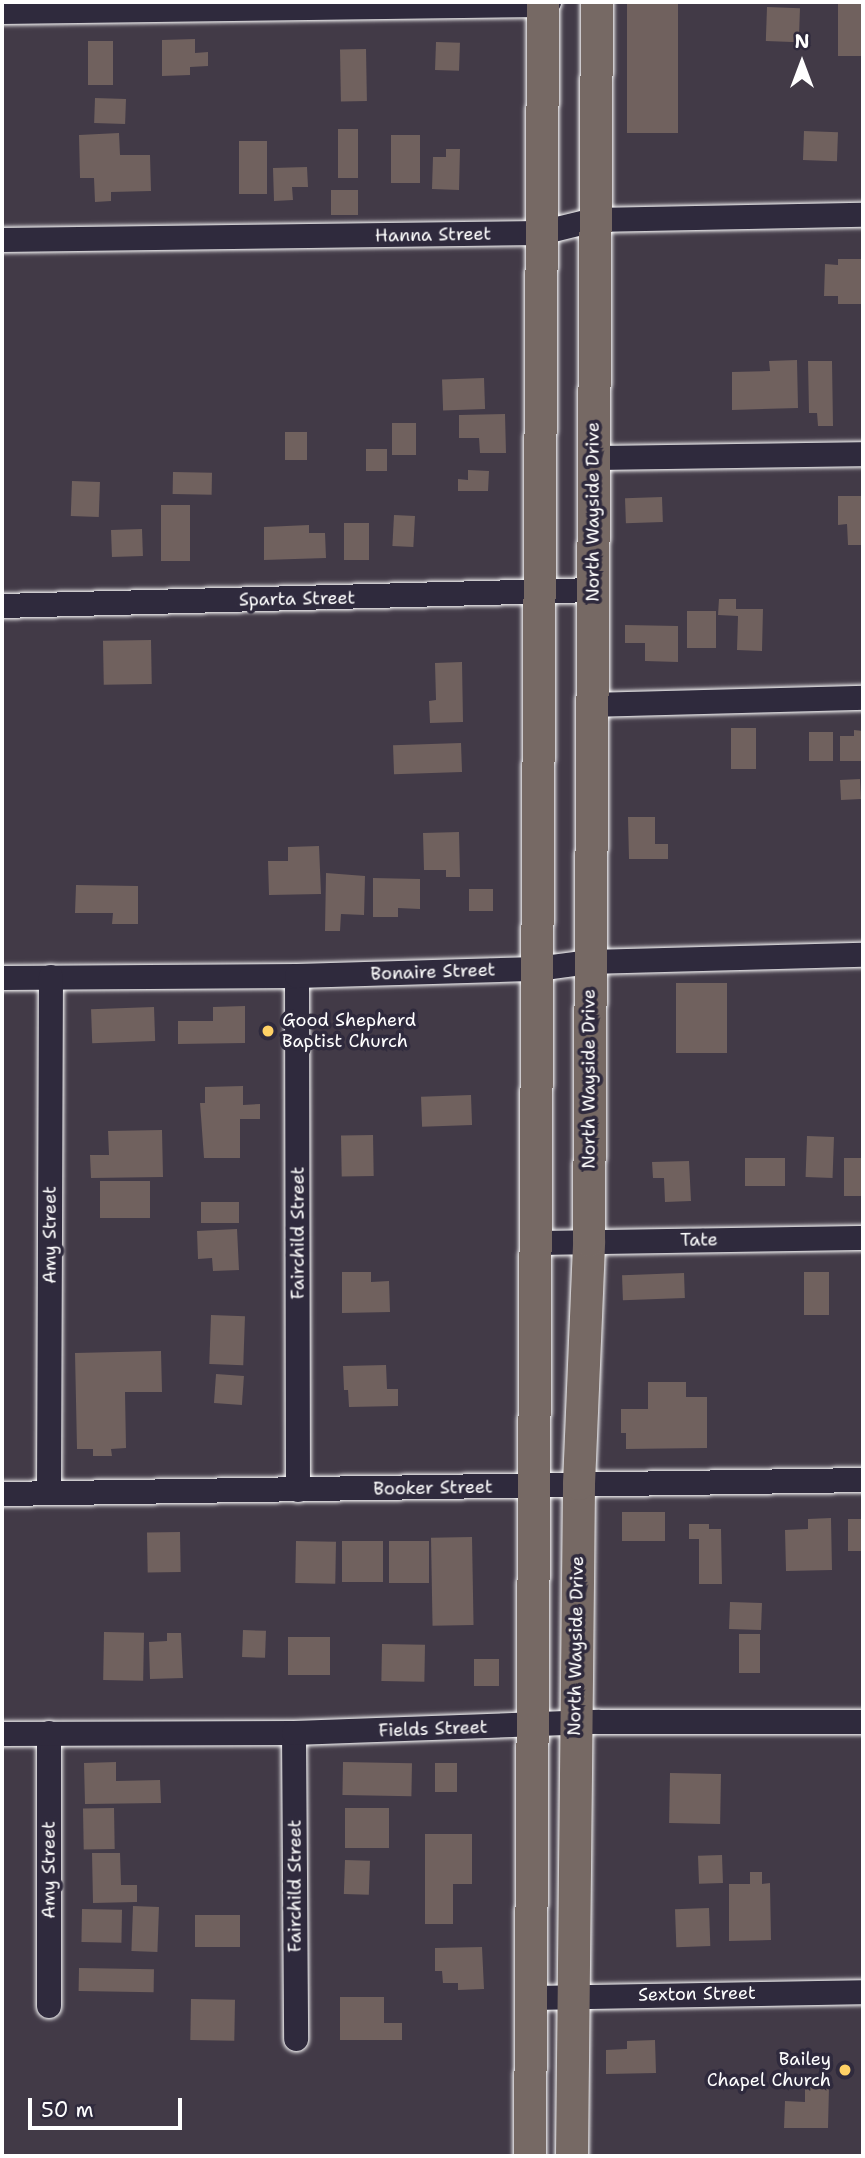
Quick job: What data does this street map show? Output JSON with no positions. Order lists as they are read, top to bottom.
{
  "streets": {
    "main road": ["North Wayside Drive"],
    "street": [
      "Hanna Street",
      "Sparta Street",
      "Bonaire Street",
      "Fairchild Street",
      "Amy Street",
      "Tate",
      "Booker Street",
      "Fields Street",
      "Sexton Street"
    ]
  },
  "crossings": [
    ["Hanna Street", "North Wayside Drive"],
    ["North Wayside Drive", "Sparta Street"],
    ["North Wayside Drive", "Bonaire Street"],
    ["North Wayside Drive", "Tate"],
    ["North Wayside Drive", "Booker Street"],
    ["North Wayside Drive", "Fields Street"],
    ["North Wayside Drive", "Sexton Street"],
    ["Bonaire Street", "Fairchild Street"],
    ["Bonaire Street", "Amy Street"],
    ["Fairchild Street", "Booker Street"],
    ["Fairchild Street", "Fields Street"],
    ["Amy Street", "Booker Street"],
    ["Amy Street", "Fields Street"]
  ],
  "places": ["Good Shepherd Baptist Church", "Bailey Chapel Church"],
  "scale_bar": "50 m",
  "north": "top"
}
